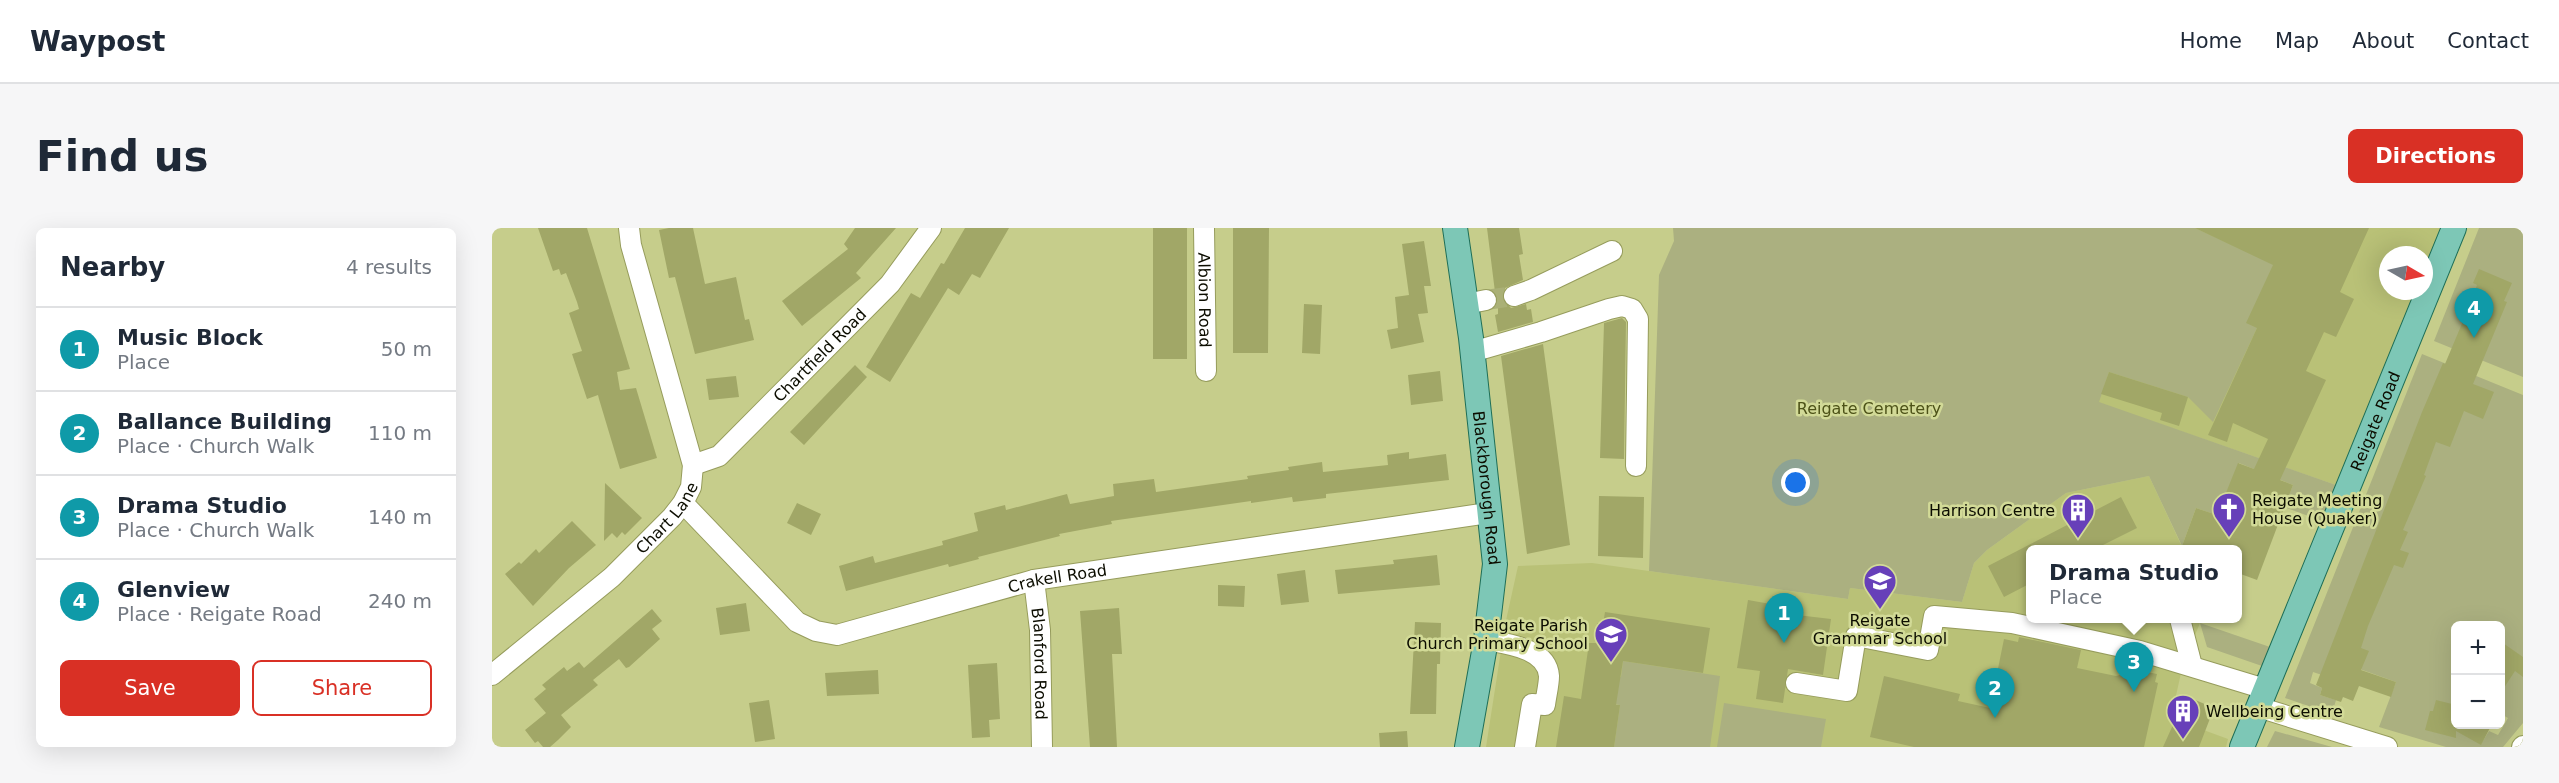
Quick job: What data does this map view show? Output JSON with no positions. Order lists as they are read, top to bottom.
{
  "streets": {
    "main road": ["Reigate Road", "Blackborough Road"],
    "street": [
      "Albion Road",
      "Chartfield Road",
      "Chart Lane",
      "Crakell Road",
      "Blanford Road"
    ]
  },
  "crossings": [
    ["Chartfield Road", "Chart Lane"],
    ["Blackborough Road", "Crakell Road"],
    ["Chart Lane", "Crakell Road"],
    ["Crakell Road", "Blanford Road"]
  ],
  "parks": ["Reigate Cemetery"],
  "places": {
    "church": ["Reigate Meeting House (Quaker)"],
    "building": ["Harrison Centre", "Wellbeing Centre"],
    "school or university": ["Reigate Grammar School", "Reigate Parish Church Primary School"]
  },
  "north": "right",
  "page": {
    "header": "Waypost",
    "nav": [
      "Home",
      "Map",
      "About",
      "Contact"
    ],
    "buttons": [
      "Directions",
      ["Save", "Share"]
    ],
    "title": "Find us",
    "heading": ["Nearby", "4 results"],
    "pins": [
      "4",
      "1",
      "3",
      "2"
    ],
    "list": [
      {
        "mark": "1",
        "name": "Music Block",
        "note": "Place",
        "value": "50 m"
      },
      {
        "mark": "2",
        "name": "Ballance Building",
        "note": "Place · Church Walk",
        "value": "110 m"
      },
      {
        "mark": "3",
        "name": "Drama Studio",
        "note": "Place · Church Walk",
        "value": "140 m"
      },
      {
        "mark": "4",
        "name": "Glenview",
        "note": "Place · Reigate Road",
        "value": "240 m"
      }
    ],
    "popup": ["Drama Studio", "Place"],
    "map_buttons": ["+", "−"]
  }
}
